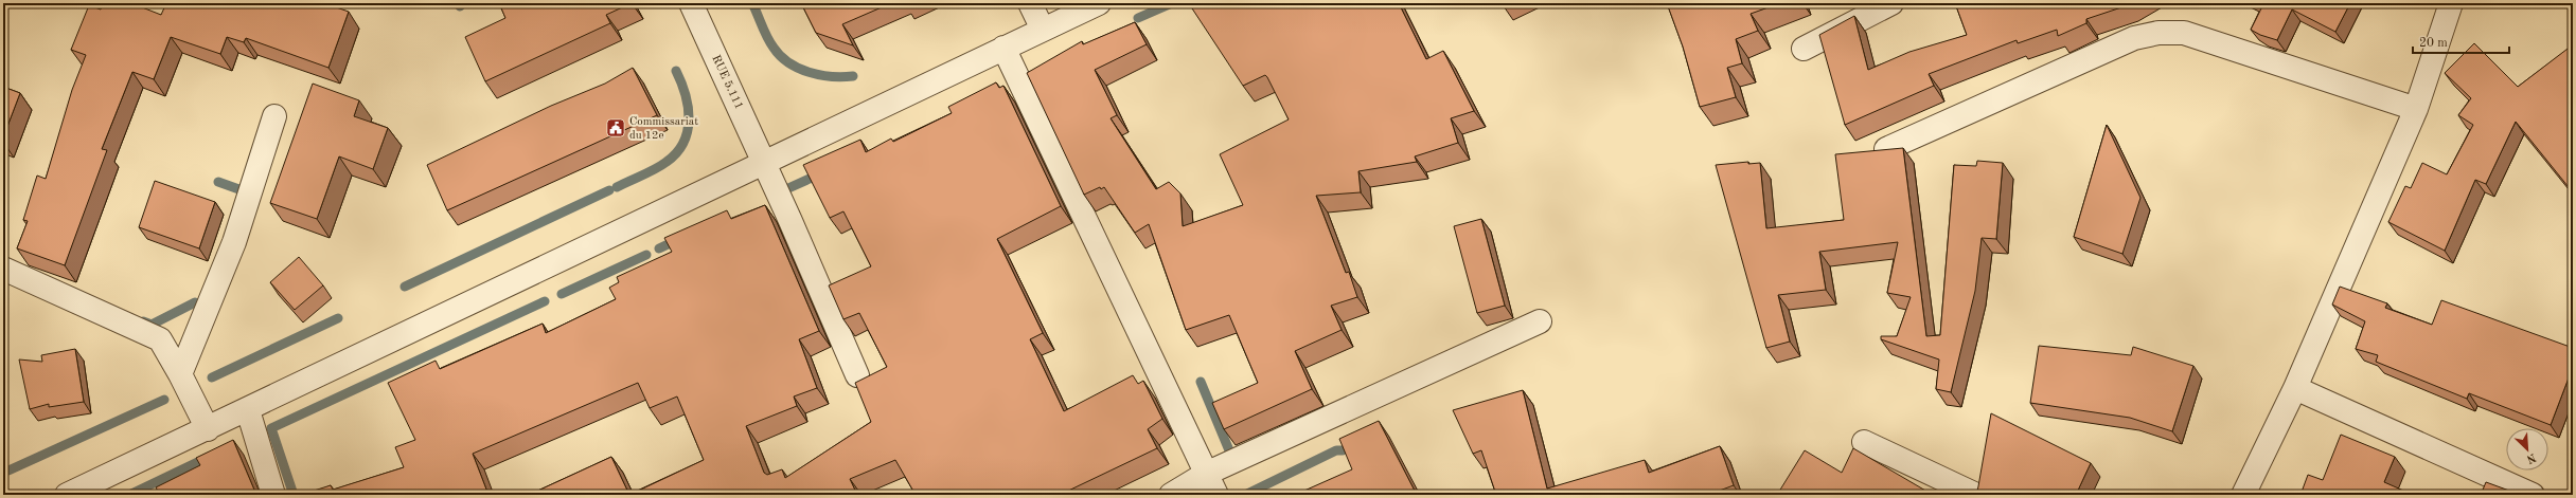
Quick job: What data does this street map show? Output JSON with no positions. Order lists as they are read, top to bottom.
{
  "streets": {
    "street": ["RUE 5.111"]
  },
  "places": {
    "public building": ["Commissariat du 12e"]
  },
  "scale_bar": "20 m",
  "north": "bottom right"
}
